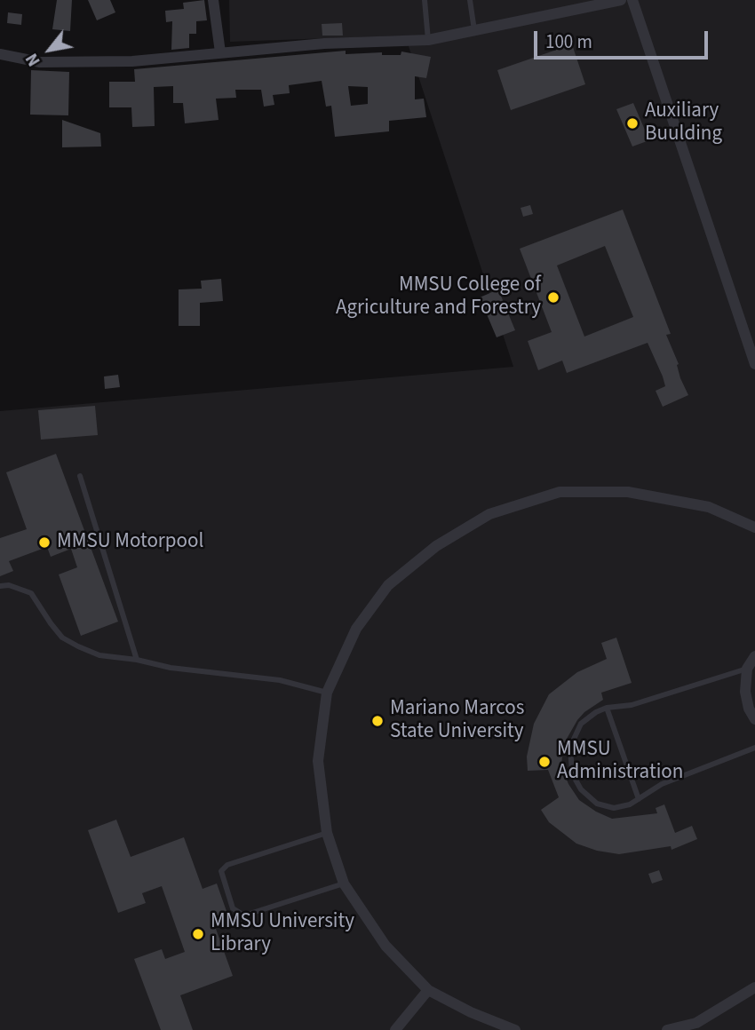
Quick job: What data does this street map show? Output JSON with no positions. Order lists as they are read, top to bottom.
{
  "places": [
    "Auxiliary Buulding",
    "MMSU College of Agriculture and Forestry",
    "MMSU Motorpool",
    "Mariano Marcos State University",
    "MMSU Administration",
    "MMSU University Library"
  ],
  "scale_bar": "100 m",
  "north": "bottom left"
}
